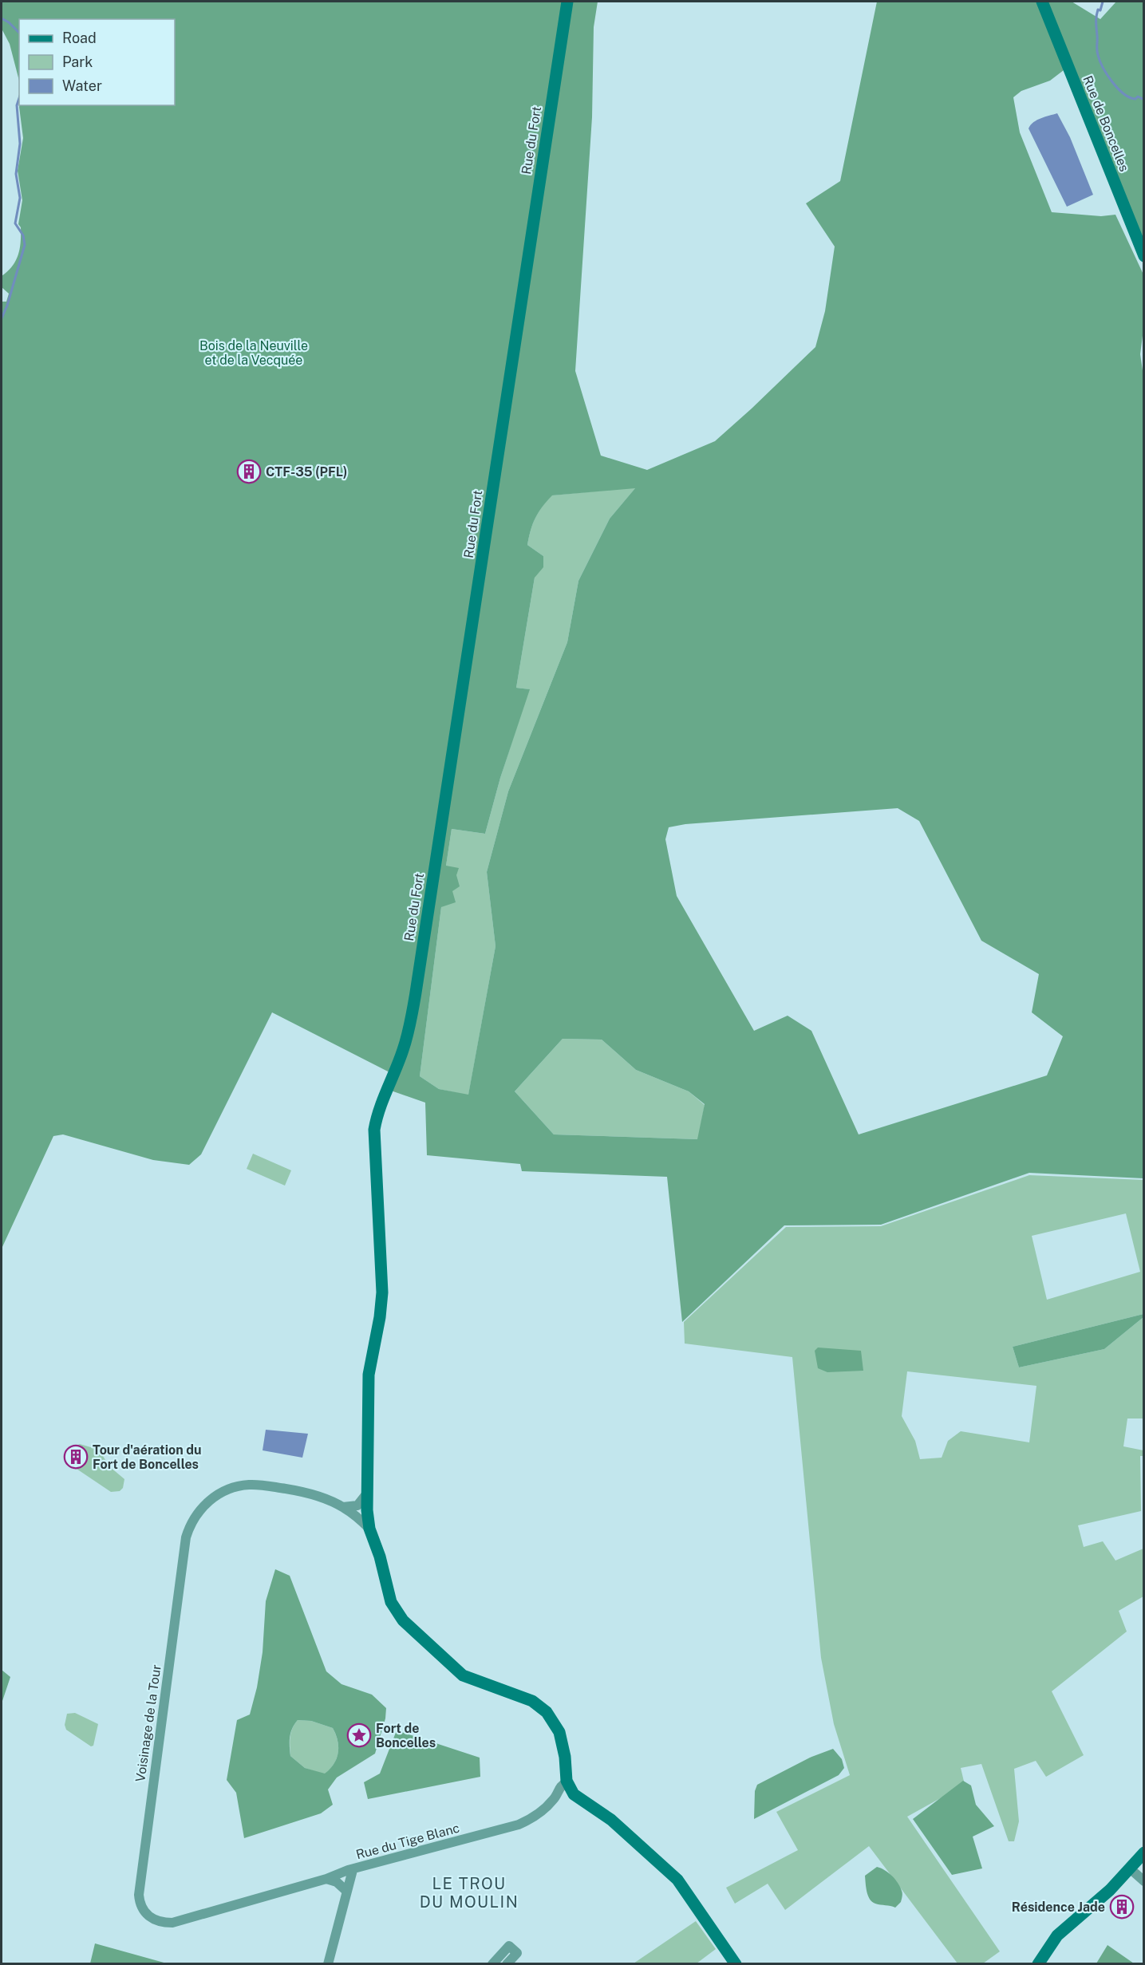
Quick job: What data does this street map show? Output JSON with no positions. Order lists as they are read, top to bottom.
{
  "streets": {
    "street": [
      "Rue de Boncelles",
      "Rue du Fort",
      "Voisinage de la Tour",
      "Rue du Tige Blanc"
    ]
  },
  "crossings": [
    ["Rue du Fort", "Voisinage de la Tour"],
    ["Rue du Fort", "Rue du Tige Blanc"],
    ["Voisinage de la Tour", "Rue du Tige Blanc"]
  ],
  "districts": ["LE TROU DU MOULIN"],
  "parks": ["Bois de la Neuville et de la Vecquée"],
  "places": {
    "building": ["CTF-35 (PFL)", "Tour d'aération du Fort de Boncelles", "Résidence Jade"],
    "place": ["Fort de Boncelles"]
  },
  "legend": ["Road", "Park", "Water"]
}
